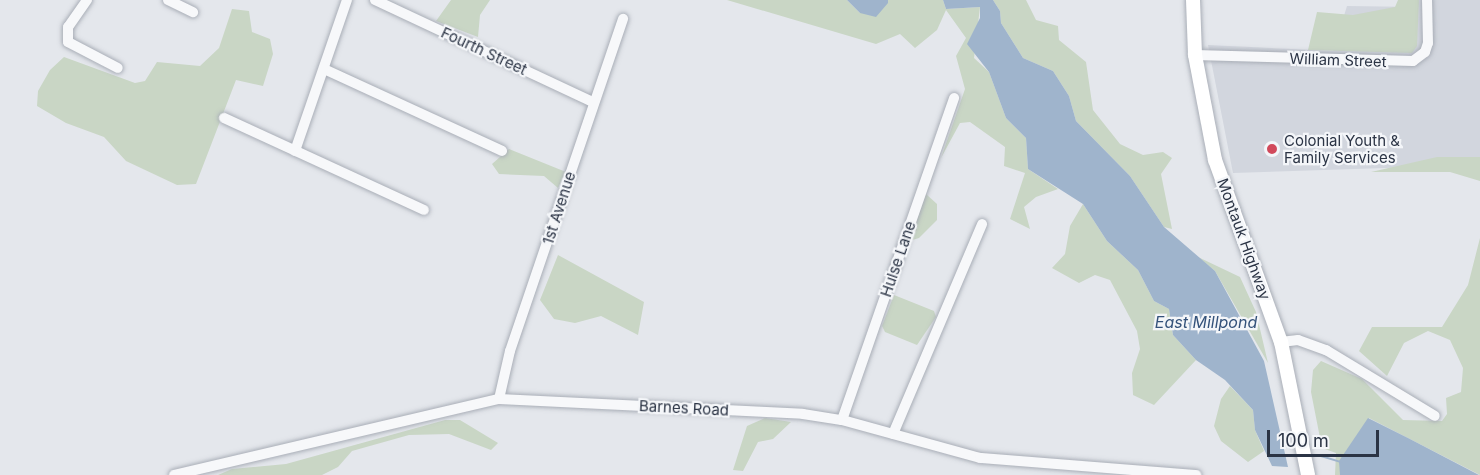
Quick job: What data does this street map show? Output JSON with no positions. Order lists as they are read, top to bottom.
{
  "streets": {
    "main road": ["Montauk Highway"],
    "street": [
      "Fourth Street",
      "William Street",
      "1st Avenue",
      "Hulse Lane",
      "Barnes Road"
    ]
  },
  "crossings": [
    ["Fourth Street", "1st Avenue"],
    ["William Street", "Montauk Highway"],
    ["1st Avenue", "Barnes Road"],
    ["Hulse Lane", "Barnes Road"]
  ],
  "water": ["East Millpond"],
  "places": ["Colonial Youth & Family Services"],
  "scale_bar": "100 m"
}
